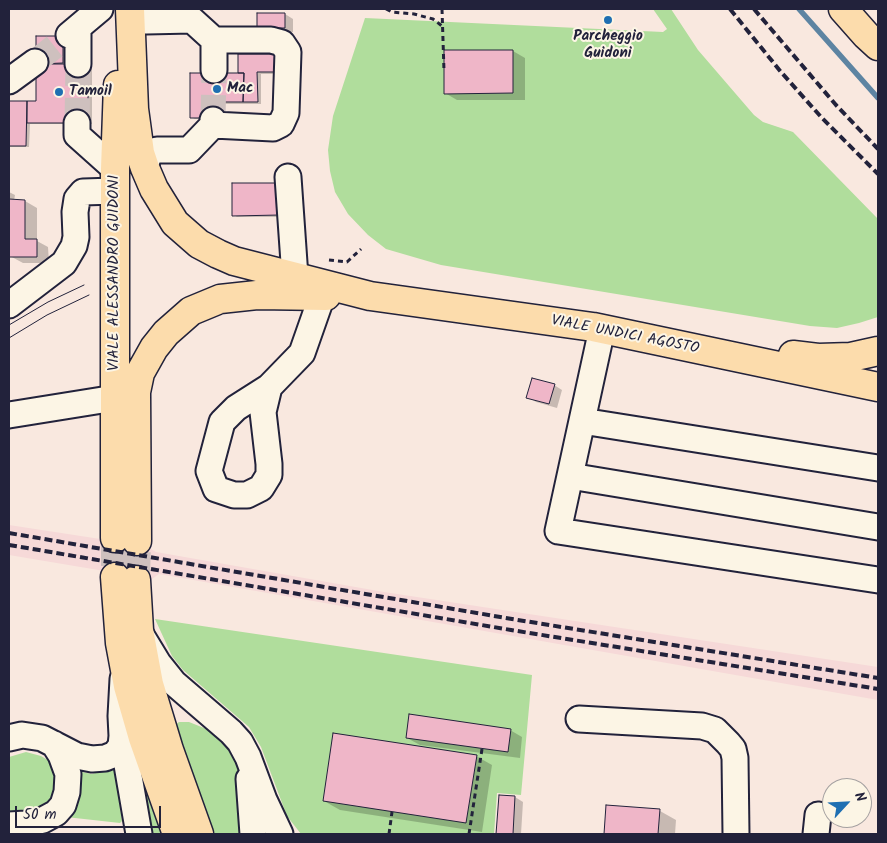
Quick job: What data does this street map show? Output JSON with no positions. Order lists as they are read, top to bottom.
{
  "streets": {
    "main road": ["VIALE ALESSANDRO GUIDONI", "VIALE UNDICI AGOSTO"]
  },
  "crossings": [
    ["VIALE ALESSANDRO GUIDONI", "VIALE UNDICI AGOSTO"]
  ],
  "places": ["Parcheggio Guidoni", "Mac", "Tamoil"],
  "scale_bar": "50 m",
  "north": "top right"
}
